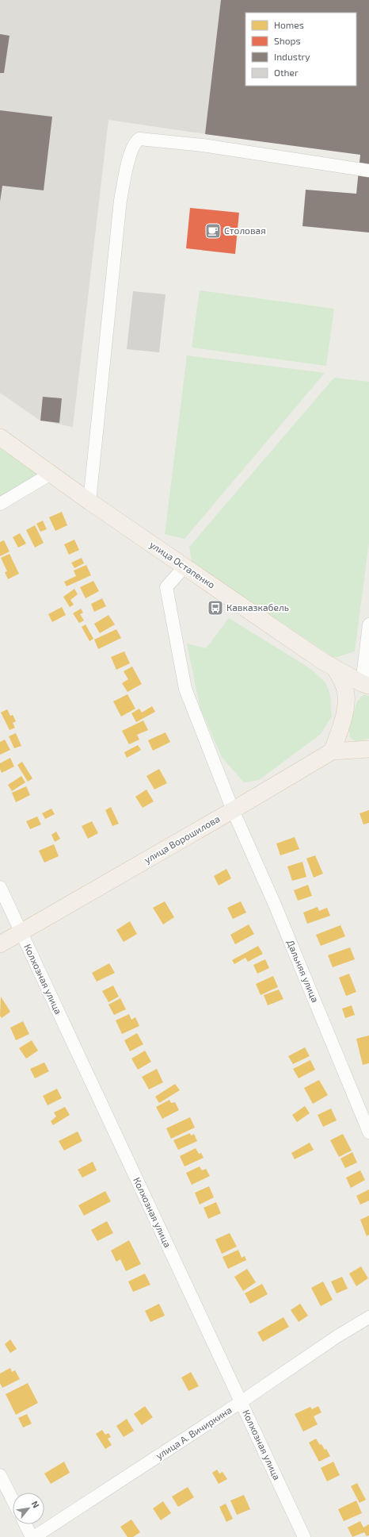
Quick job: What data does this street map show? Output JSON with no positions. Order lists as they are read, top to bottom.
{
  "streets": {
    "main road": ["улица Остапенко", "улица Ворошилова"],
    "street": ["Дальняя улица", "Колхозная улица", "улица А. Вичиркина"]
  },
  "crossings": [
    ["улица Остапенко", "Дальняя улица"],
    ["улица Ворошилова", "Дальняя улица"],
    ["улица Ворошилова", "Колхозная улица"],
    ["Колхозная улица", "улица А. Вичиркина"]
  ],
  "places": {
    "cafe": ["Столовая"],
    "bus stop": ["Кавказкабель"]
  },
  "legend": [
    "Homes",
    "Shops",
    "Industry",
    "Other"
  ],
  "north": "top right"
}
